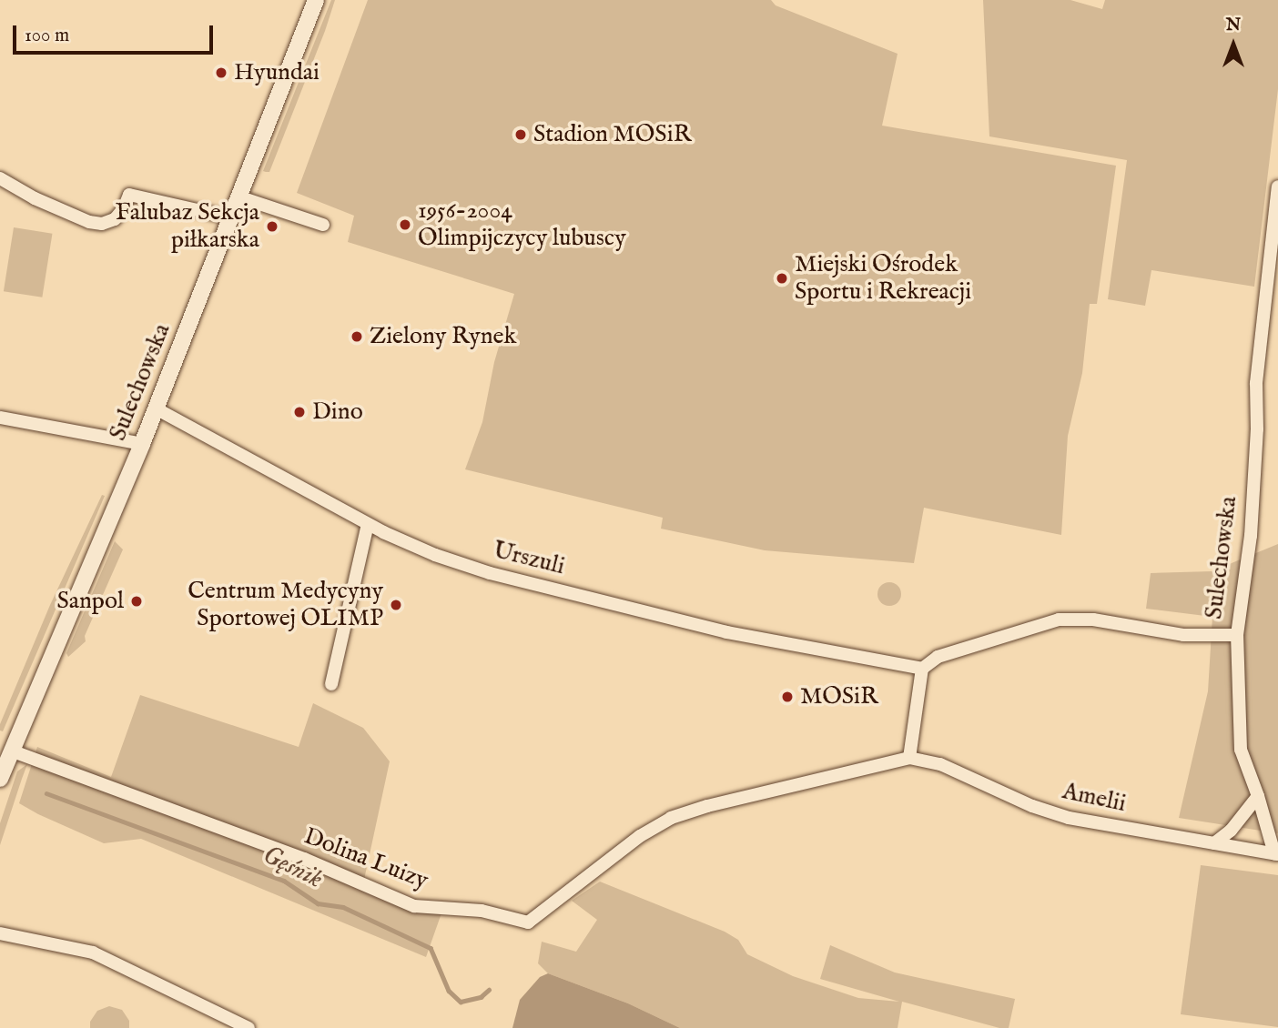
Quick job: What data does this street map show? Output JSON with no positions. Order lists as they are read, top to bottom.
{
  "streets": {
    "street": [
      "Sulechowska",
      "Urszuli",
      "Amelii",
      "Dolina Luizy"
    ]
  },
  "crossings": [
    ["Sulechowska", "Urszuli"],
    ["Sulechowska", "Dolina Luizy"],
    ["Amelii", "Dolina Luizy"]
  ],
  "water": ["Gęśnik"],
  "places": [
    "Hyundai",
    "Stadion MOSiR",
    "1956-2004 Olimpijczycy lubuscy",
    "Falubaz Sekcja piłkarska",
    "Miejski Ośrodek Sportu i Rekreacji",
    "Zielony Rynek",
    "Dino",
    "Sanpol",
    "Centrum Medycyny Sportowej OLIMP",
    "MOSiR"
  ],
  "scale_bar": "100 m",
  "north": "top"
}
